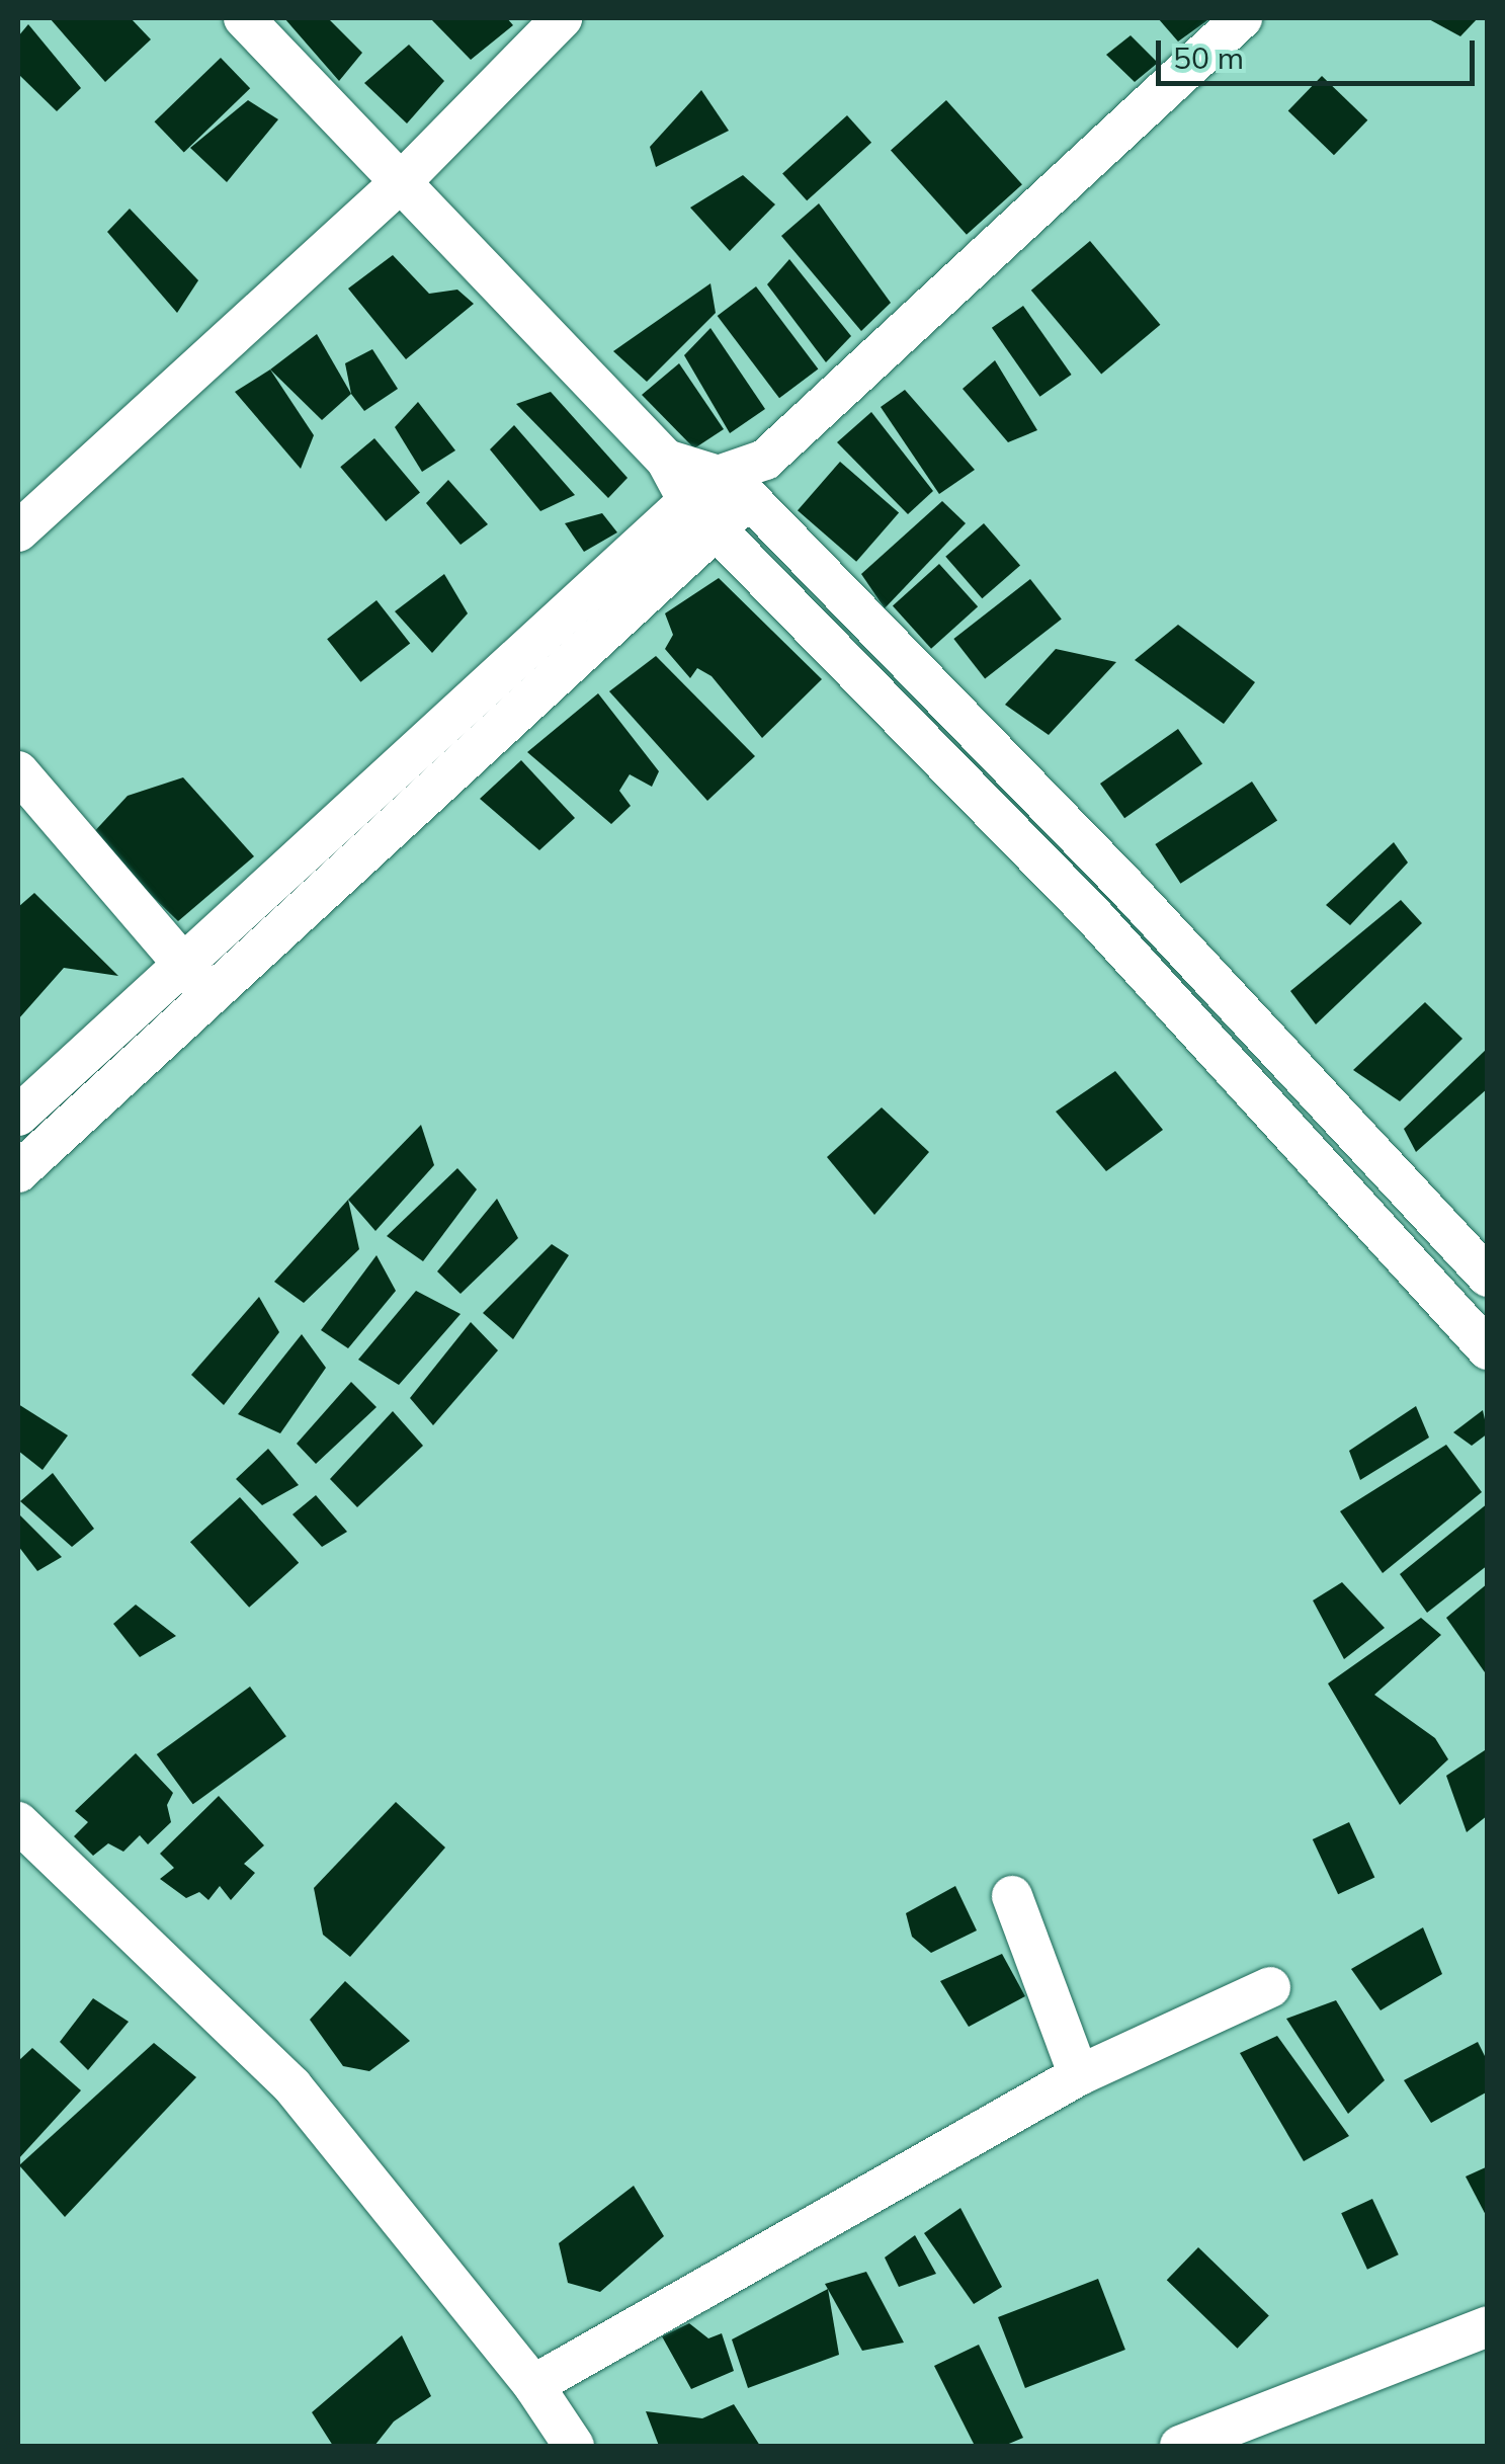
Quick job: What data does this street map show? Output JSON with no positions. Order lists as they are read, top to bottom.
{
  "scale_bar": "50 m"
}
